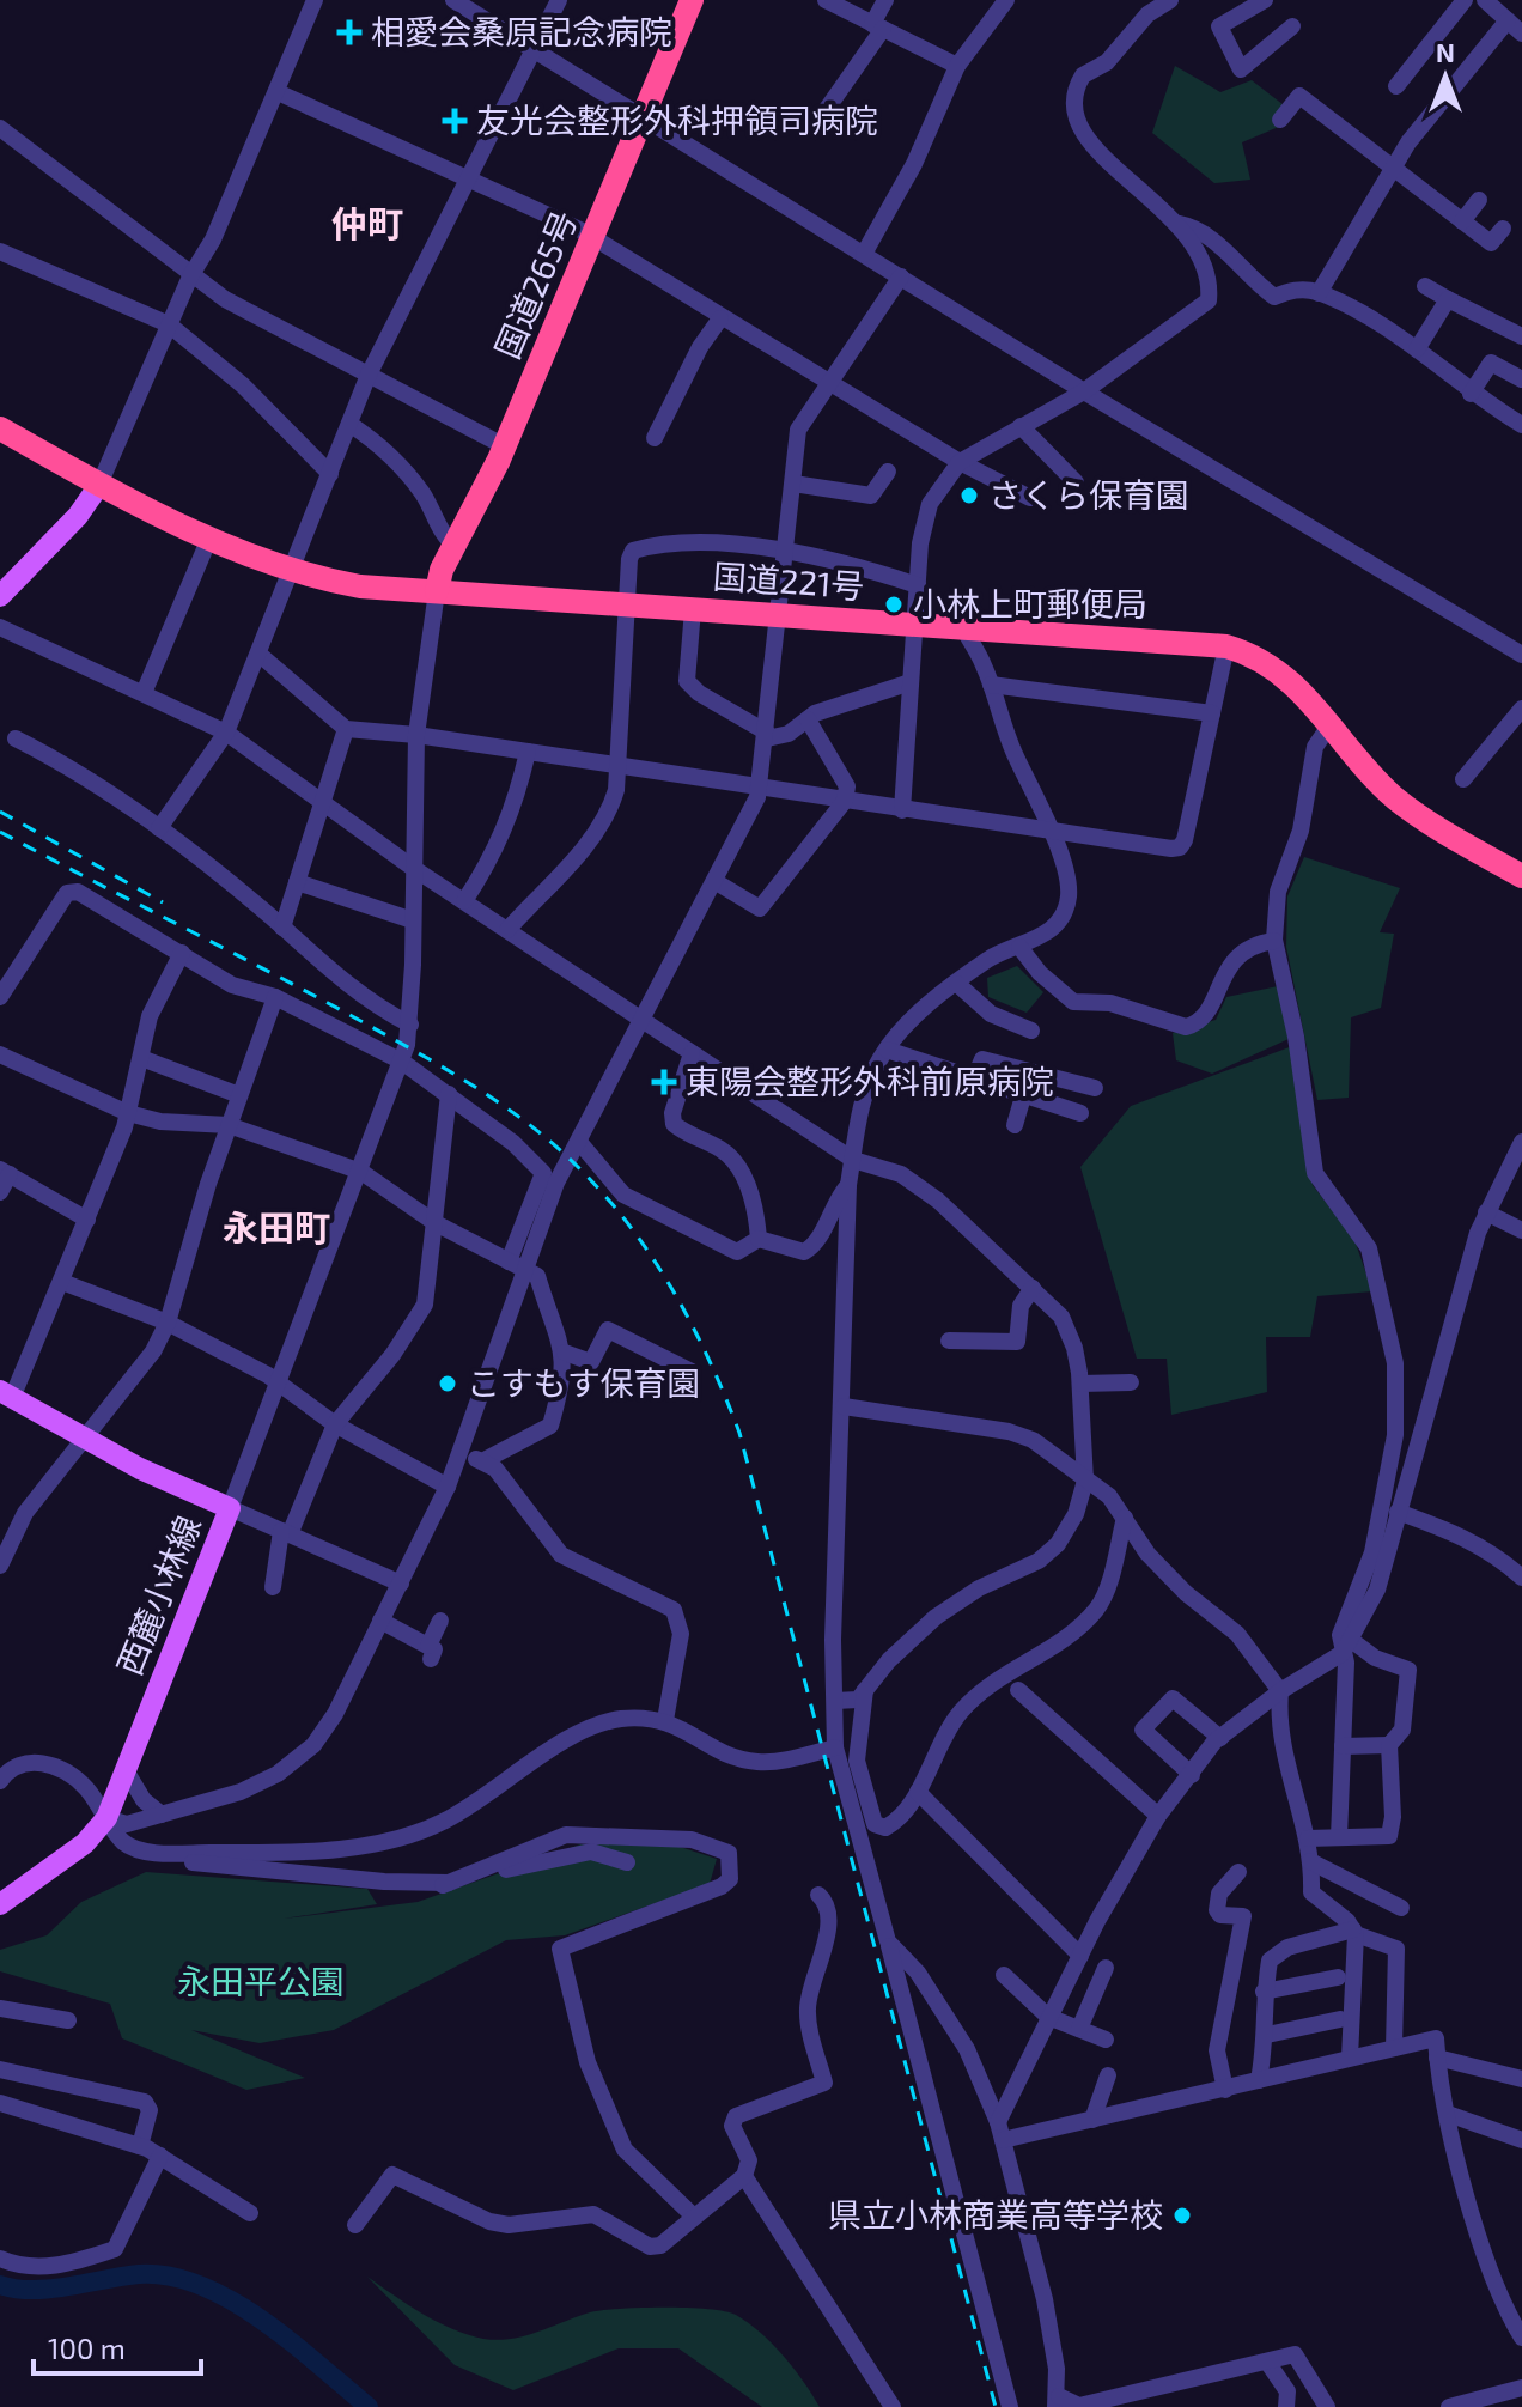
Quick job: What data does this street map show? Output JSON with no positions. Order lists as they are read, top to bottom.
{
  "streets": {
    "highway": ["国道265号", "国道221号"],
    "main road": ["西麓小林線"]
  },
  "crossings": [
    ["国道265号", "国道221号"]
  ],
  "districts": ["仲町", "永田町"],
  "parks": ["永田平公園"],
  "places": {
    "health": ["相愛会桑原記念病院", "友光会整形外科押領司病院", "東陽会整形外科前原病院"],
    "other": [
      "さくら保育園",
      "小林上町郵便局",
      "こすもす保育園",
      "県立小林商業高等学校"
    ]
  },
  "scale_bar": "100 m",
  "north": "top"
}
